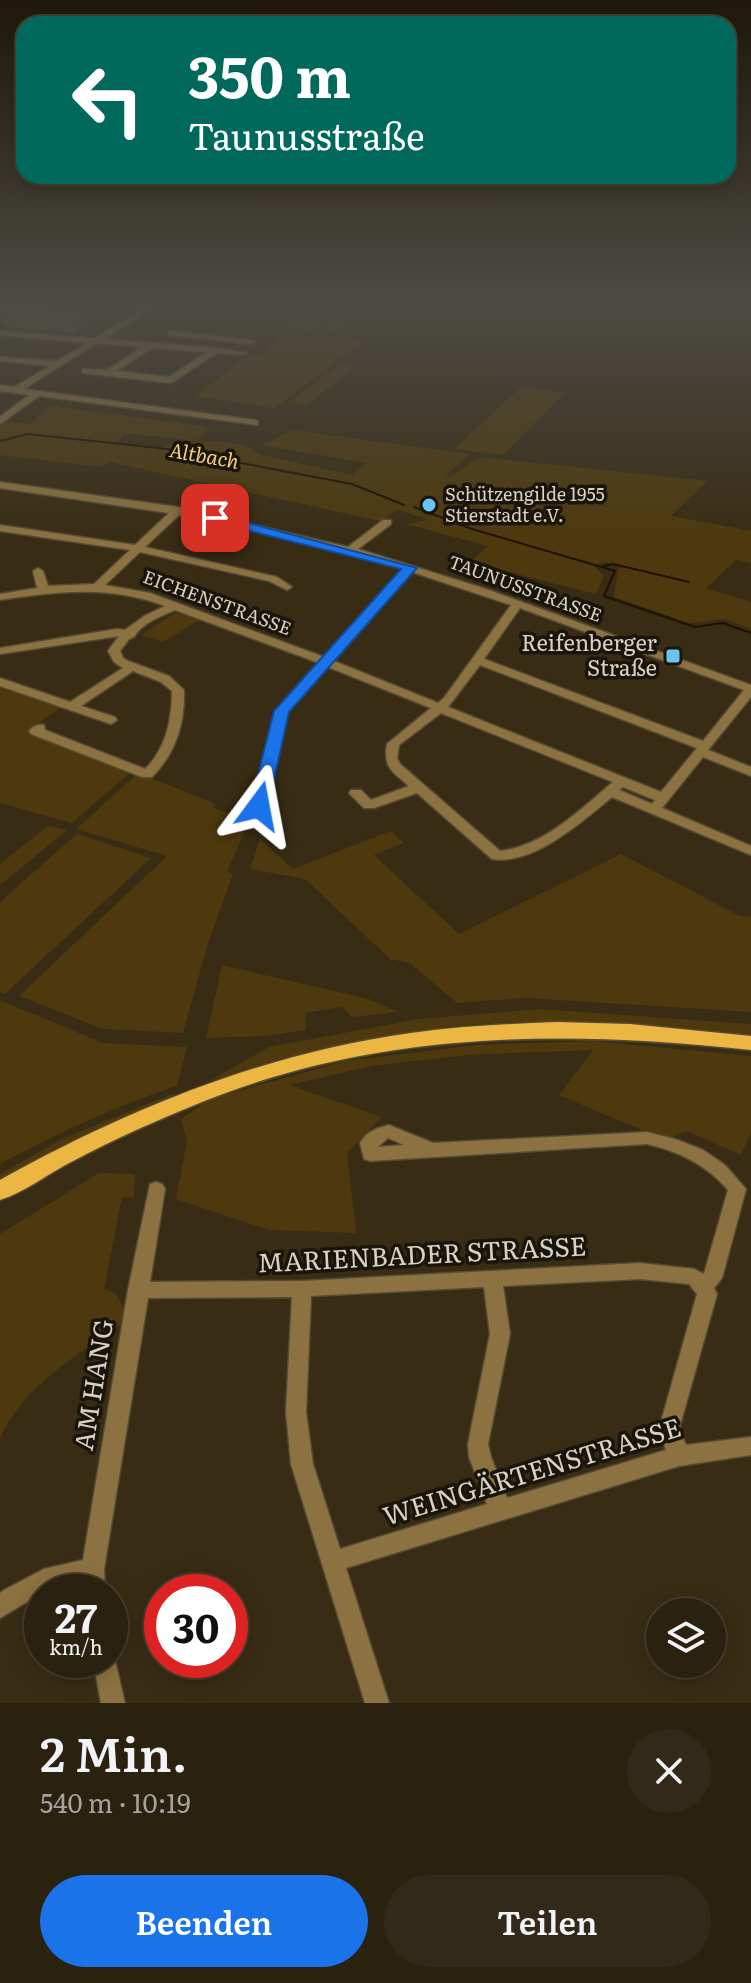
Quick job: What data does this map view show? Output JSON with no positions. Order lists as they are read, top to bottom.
{
  "streets": {
    "street": [
      "TAUNUSSTRASSE",
      "EICHENSTRASSE",
      "MARIENBADER STRASSE",
      "AM HANG",
      "WEINGÄRTENSTRASSE"
    ]
  },
  "crossings": [
    ["MARIENBADER STRASSE", "AM HANG"]
  ],
  "water": ["Altbach"],
  "places": {
    "other": ["Schützengilde 1955 Stierstadt e.V."],
    "transit": ["Reifenberger Straße"]
  },
  "page": {
    "turn": ["350 m", "Taunusstraße"],
    "speed": "27 km/h",
    "limit": "30",
    "heading": ["2 Min.", "540 m · 10:19"],
    "buttons": ["Beenden", "Teilen"]
  }
}
